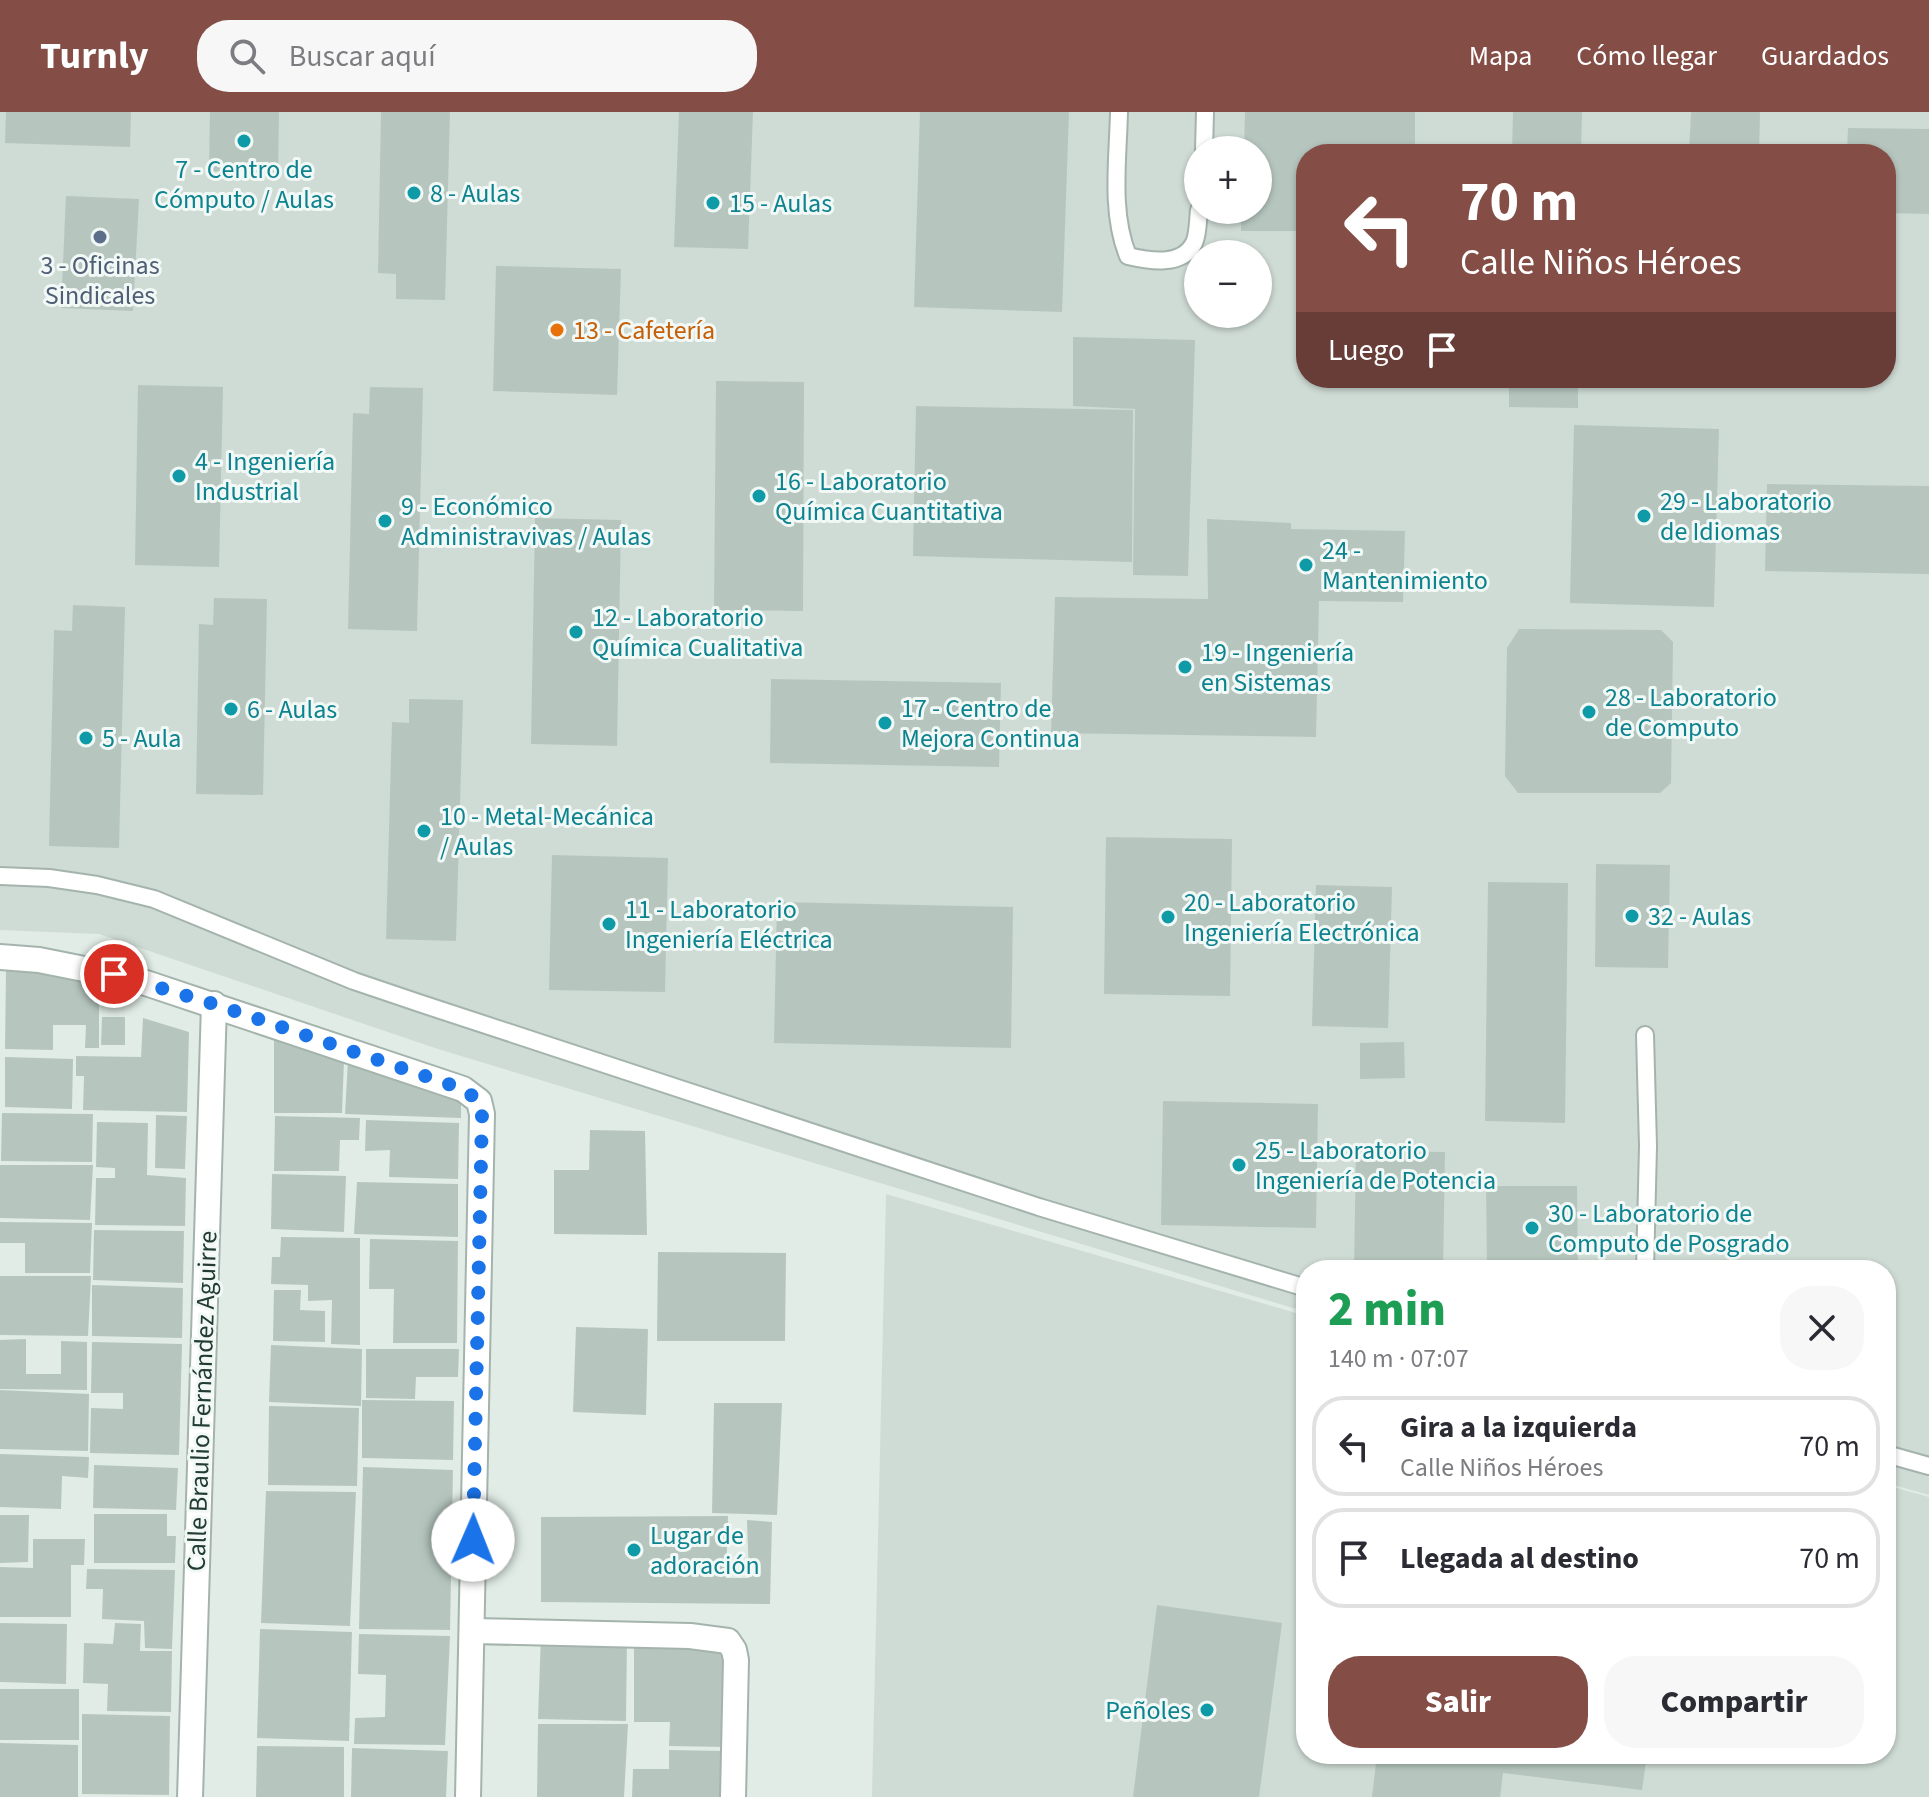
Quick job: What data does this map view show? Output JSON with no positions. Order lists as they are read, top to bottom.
{
  "streets": {
    "street": ["Calle Braulio Fernández Aguirre"]
  },
  "places": [
    "7 - Centro de Cómputo / Aulas",
    "8 - Aulas",
    "15 - Aulas",
    "3 - Oficinas Sindicales",
    "13 - Cafetería",
    "4 - Ingeniería Industrial",
    "16 - Laboratorio Química Cuantitativa",
    "29 - Laboratorio de Idiomas",
    "9 - Económico Administravivas / Aulas",
    "24 - Mantenimiento",
    "12 - Laboratorio Química Cualitativa",
    "19 - Ingeniería en Sistemas",
    "6 - Aulas",
    "28 - Laboratorio de Computo",
    "17 - Centro de Mejora Continua",
    "5 - Aula",
    "10 - Metal-Mecánica / Aulas",
    "32 - Aulas",
    "20 - Laboratorio Ingeniería Electrónica",
    "11 - Laboratorio Ingeniería Eléctrica",
    "25 - Laboratorio Ingeniería de Potencia",
    "30 - Laboratorio de Computo de Posgrado",
    "Lugar de adoración",
    "Peñoles"
  ],
  "page": {
    "header": "Turnly",
    "search": "Buscar aquí",
    "nav": ["Mapa", "Cómo llegar", "Guardados"],
    "map_buttons": ["+", "−"],
    "turn": ["70 m", "Calle Niños Héroes"],
    "then": "Luego",
    "heading": ["2 min", "140 m · 07:07"],
    "list": [
      {
        "name": "Gira a la izquierda",
        "note": "Calle Niños Héroes",
        "value": "70 m"
      },
      {
        "name": "Llegada al destino",
        "value": "70 m"
      }
    ],
    "buttons": ["Salir", "Compartir"]
  }
}
